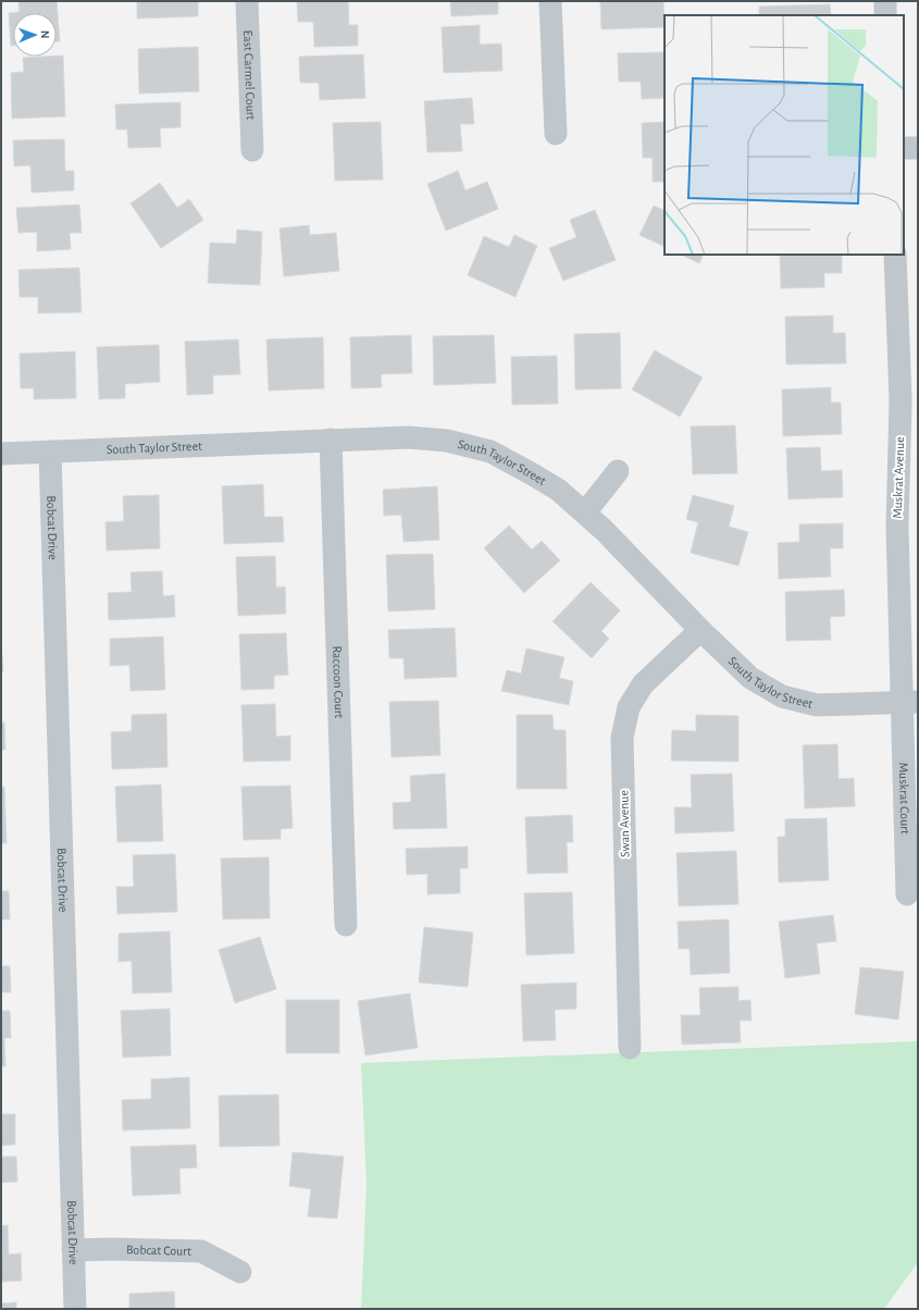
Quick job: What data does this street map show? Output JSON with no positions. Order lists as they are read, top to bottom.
{
  "streets": {
    "street": [
      "East Carmel Court",
      "South Taylor Street",
      "Muskrat Avenue",
      "Bobcat Drive",
      "Raccoon Court",
      "Muskrat Court",
      "Swan Avenue",
      "Bobcat Court"
    ]
  },
  "crossings": [
    ["South Taylor Street", "Muskrat Avenue"],
    ["South Taylor Street", "Bobcat Drive"],
    ["South Taylor Street", "Raccoon Court"],
    ["South Taylor Street", "Muskrat Court"],
    ["South Taylor Street", "Swan Avenue"],
    ["Muskrat Avenue", "Muskrat Court"],
    ["Bobcat Drive", "Bobcat Court"]
  ],
  "north": "right"
}
